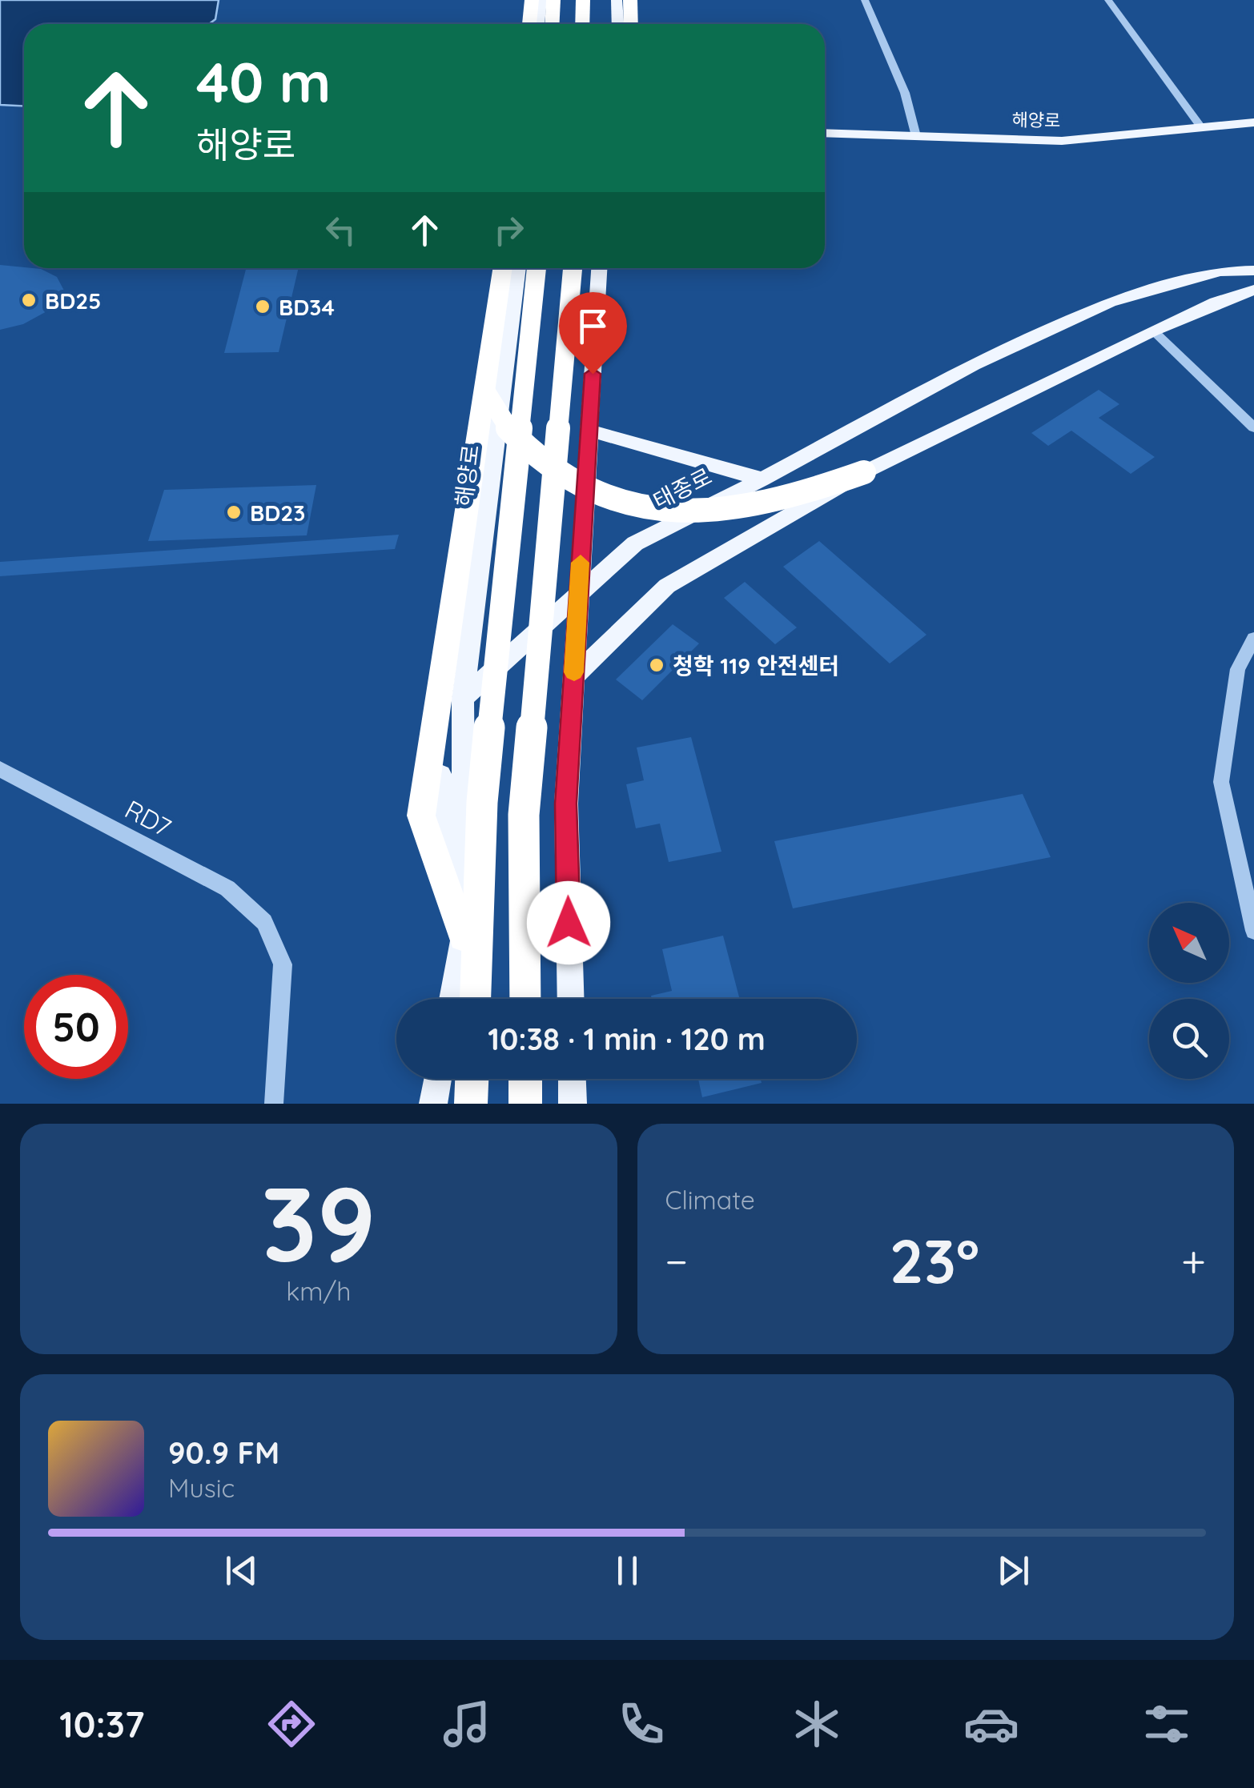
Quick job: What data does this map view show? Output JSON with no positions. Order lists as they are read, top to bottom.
{
  "streets": {
    "main road": ["해양로", "태종로"],
    "street": ["RD7"]
  },
  "crossings": [
    ["해양로", "태종로"]
  ],
  "places": [
    "BD25",
    "BD34",
    "BD23",
    "청학 119 안전센터"
  ],
  "north": "top left",
  "page": {
    "turn": ["40 m", "해양로"],
    "limit": "50",
    "trip": "10:38 · 1 min · 120 m",
    "tile": [
      ["39", "km/h"],
      "Climate"
    ],
    "heat": ["−", "23°", "+"],
    "song": ["90.9 FM", "Music"],
    "tabs": "10:37"
  }
}
